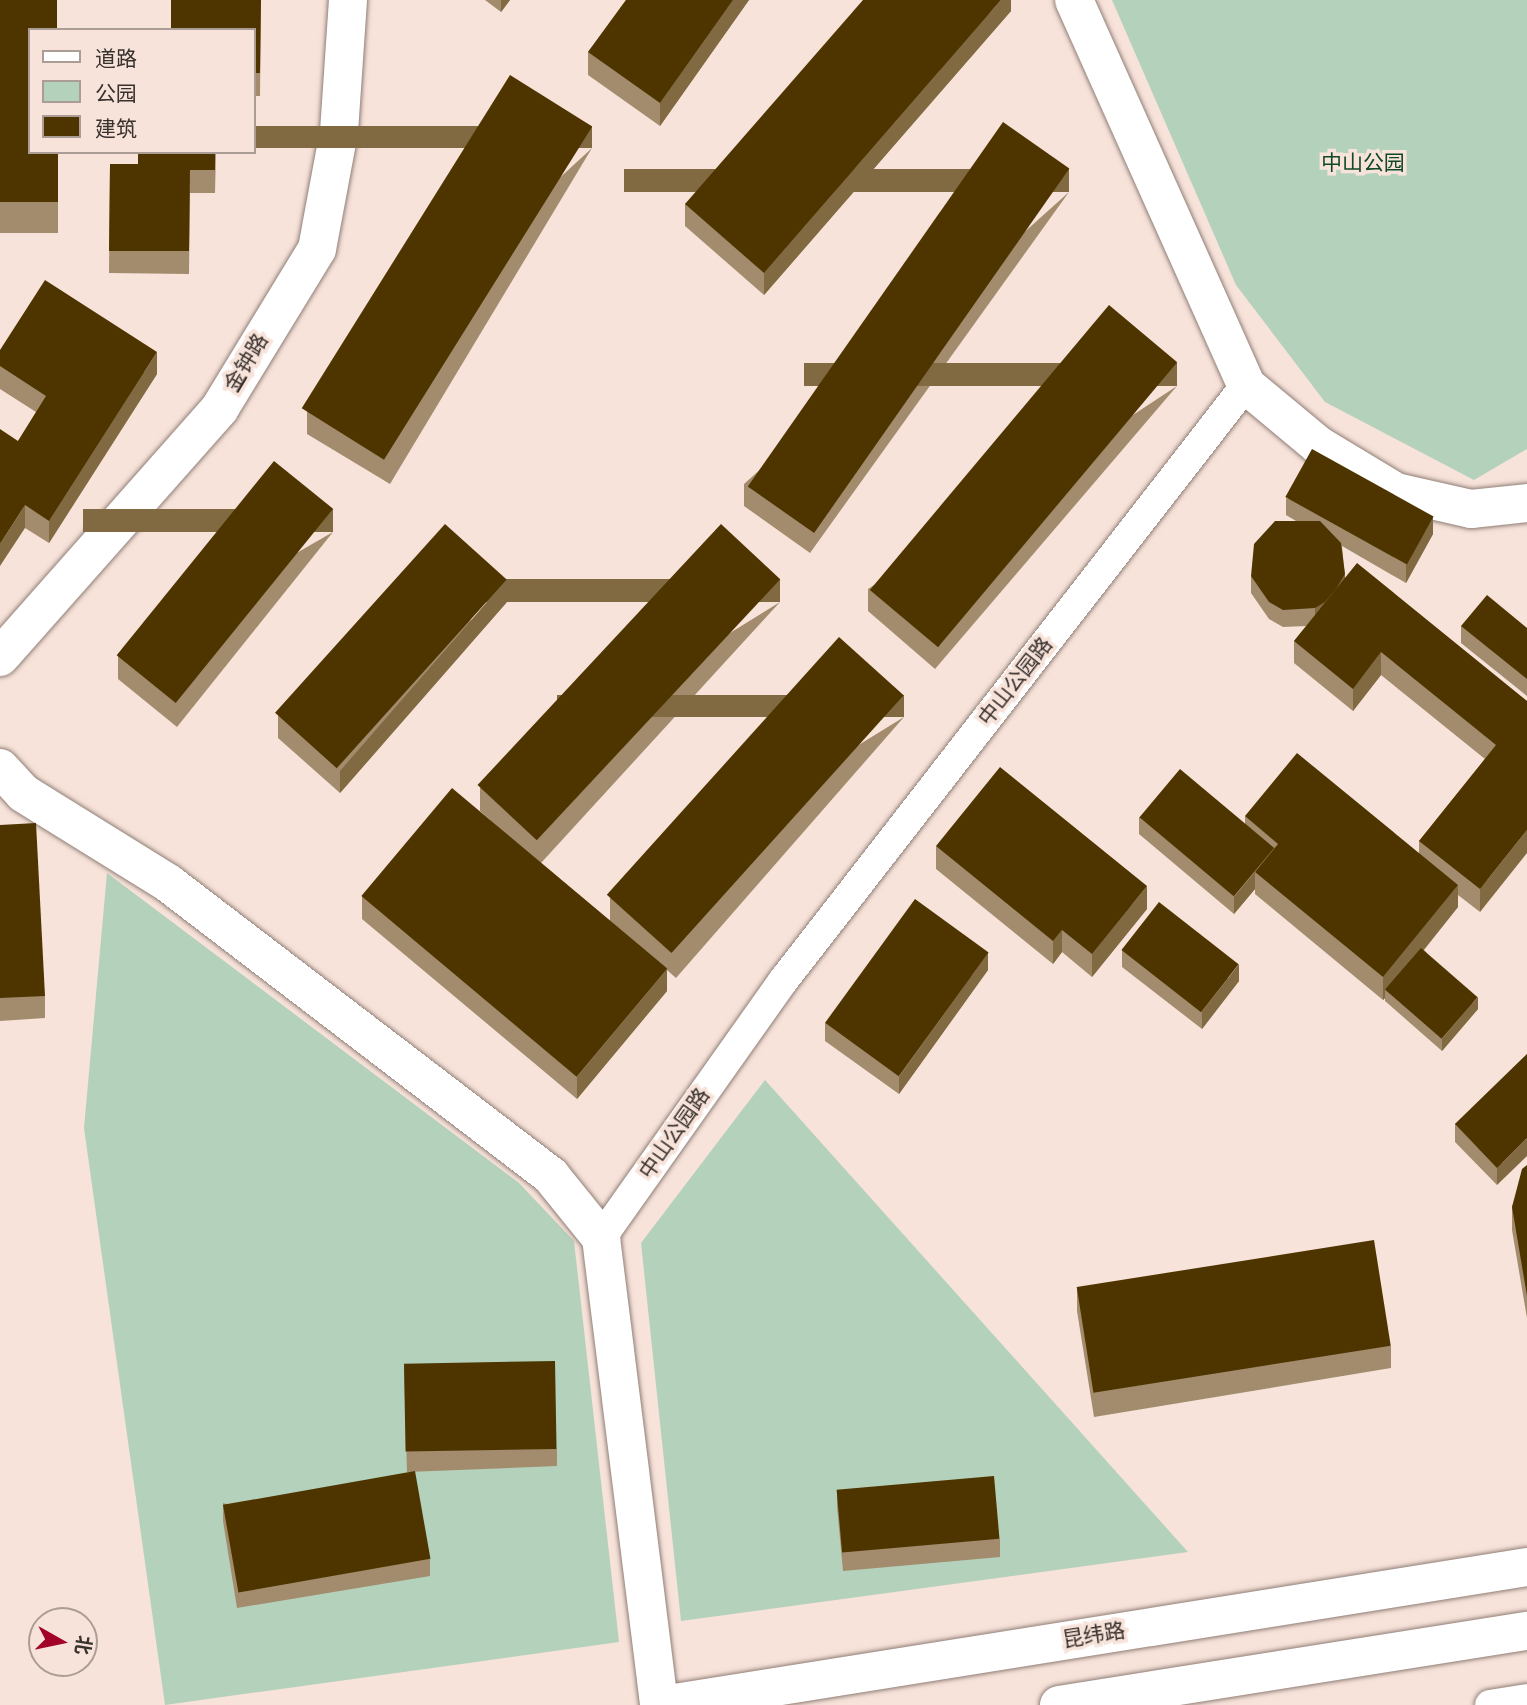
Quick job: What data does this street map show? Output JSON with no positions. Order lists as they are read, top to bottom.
{
  "streets": {
    "street": ["金钟路", "中山公园路", "昆纬路"]
  },
  "parks": ["中山公园"],
  "legend": ["道路", "公园", "建筑"],
  "north": "right"
}
